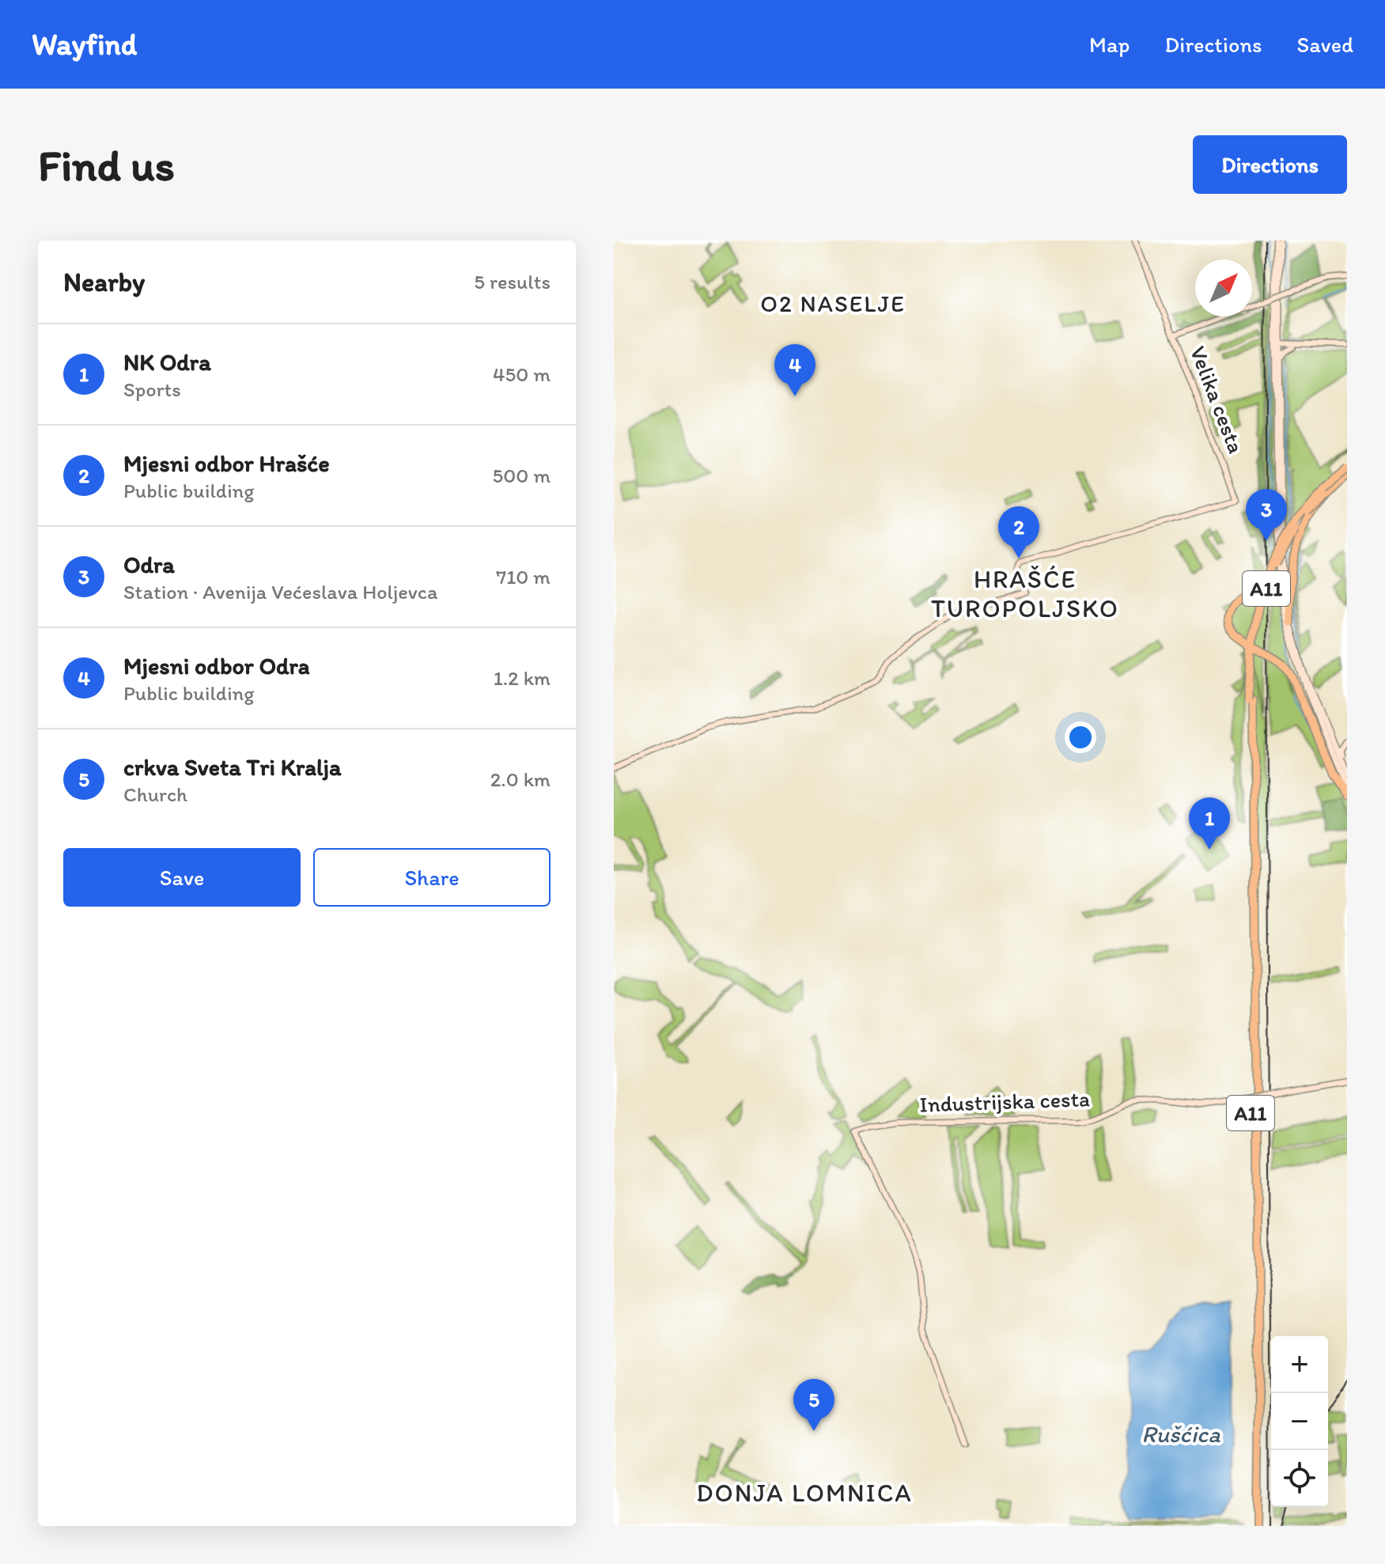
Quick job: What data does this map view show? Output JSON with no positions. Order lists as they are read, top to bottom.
{
  "streets": {
    "highway": ["A11"],
    "main road": ["Velika cesta", "Industrijska cesta"]
  },
  "districts": ["O2 NASELJE", "HRAŠĆE TUROPOLJSKO", "DONJA LOMNICA"],
  "water": ["Rušćica"],
  "north": "top right",
  "page": {
    "header": "Wayfind",
    "nav": ["Map", "Directions", "Saved"],
    "buttons": [
      "Directions",
      ["Save", "Share"]
    ],
    "title": "Find us",
    "heading": ["Nearby", "5 results"],
    "list": [
      {
        "mark": "1",
        "name": "NK Odra",
        "note": "Sports",
        "value": "450 m"
      },
      {
        "mark": "2",
        "name": "Mjesni odbor Hrašće",
        "note": "Public building",
        "value": "500 m"
      },
      {
        "mark": "3",
        "name": "Odra",
        "note": "Station · Avenija Većeslava Holjevca",
        "value": "710 m"
      },
      {
        "mark": "4",
        "name": "Mjesni odbor Odra",
        "note": "Public building",
        "value": "1.2 km"
      },
      {
        "mark": "5",
        "name": "crkva Sveta Tri Kralja",
        "note": "Church",
        "value": "2.0 km"
      }
    ],
    "pins": [
      "4",
      "3",
      "2",
      "1",
      "5"
    ],
    "map_buttons": ["+", "−"]
  }
}
